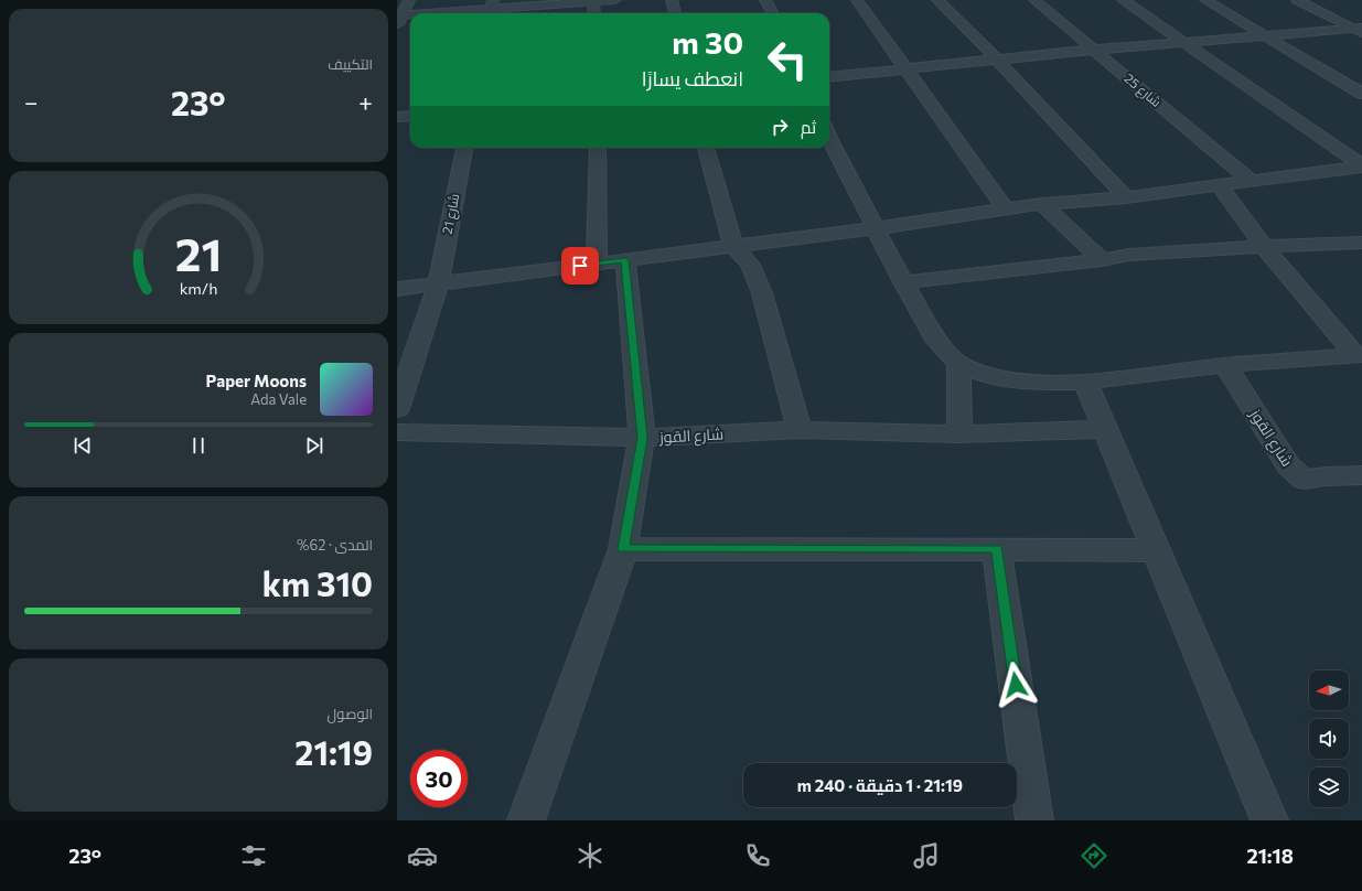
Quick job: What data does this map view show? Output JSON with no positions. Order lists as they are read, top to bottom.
{
  "streets": {
    "street": ["شارع 25", "شارع 21", "شارع القوز"]
  },
  "north": "left",
  "page": {
    "tile": [
      "التكييف",
      ["المدى · 62%", "310 km"],
      ["الوصول", "21:19"]
    ],
    "turn": ["30 m", "انعطف يسارًا"],
    "heat": ["−", "23°", "+"],
    "then": "ثم",
    "song": ["Paper Moons", "Ada Vale"],
    "limit": "30",
    "trip": "21:19 · 1 دقيقة · 240 m",
    "tabs": ["21:18", "23°"],
    "gauge": ["21", "km/h"]
  }
}
